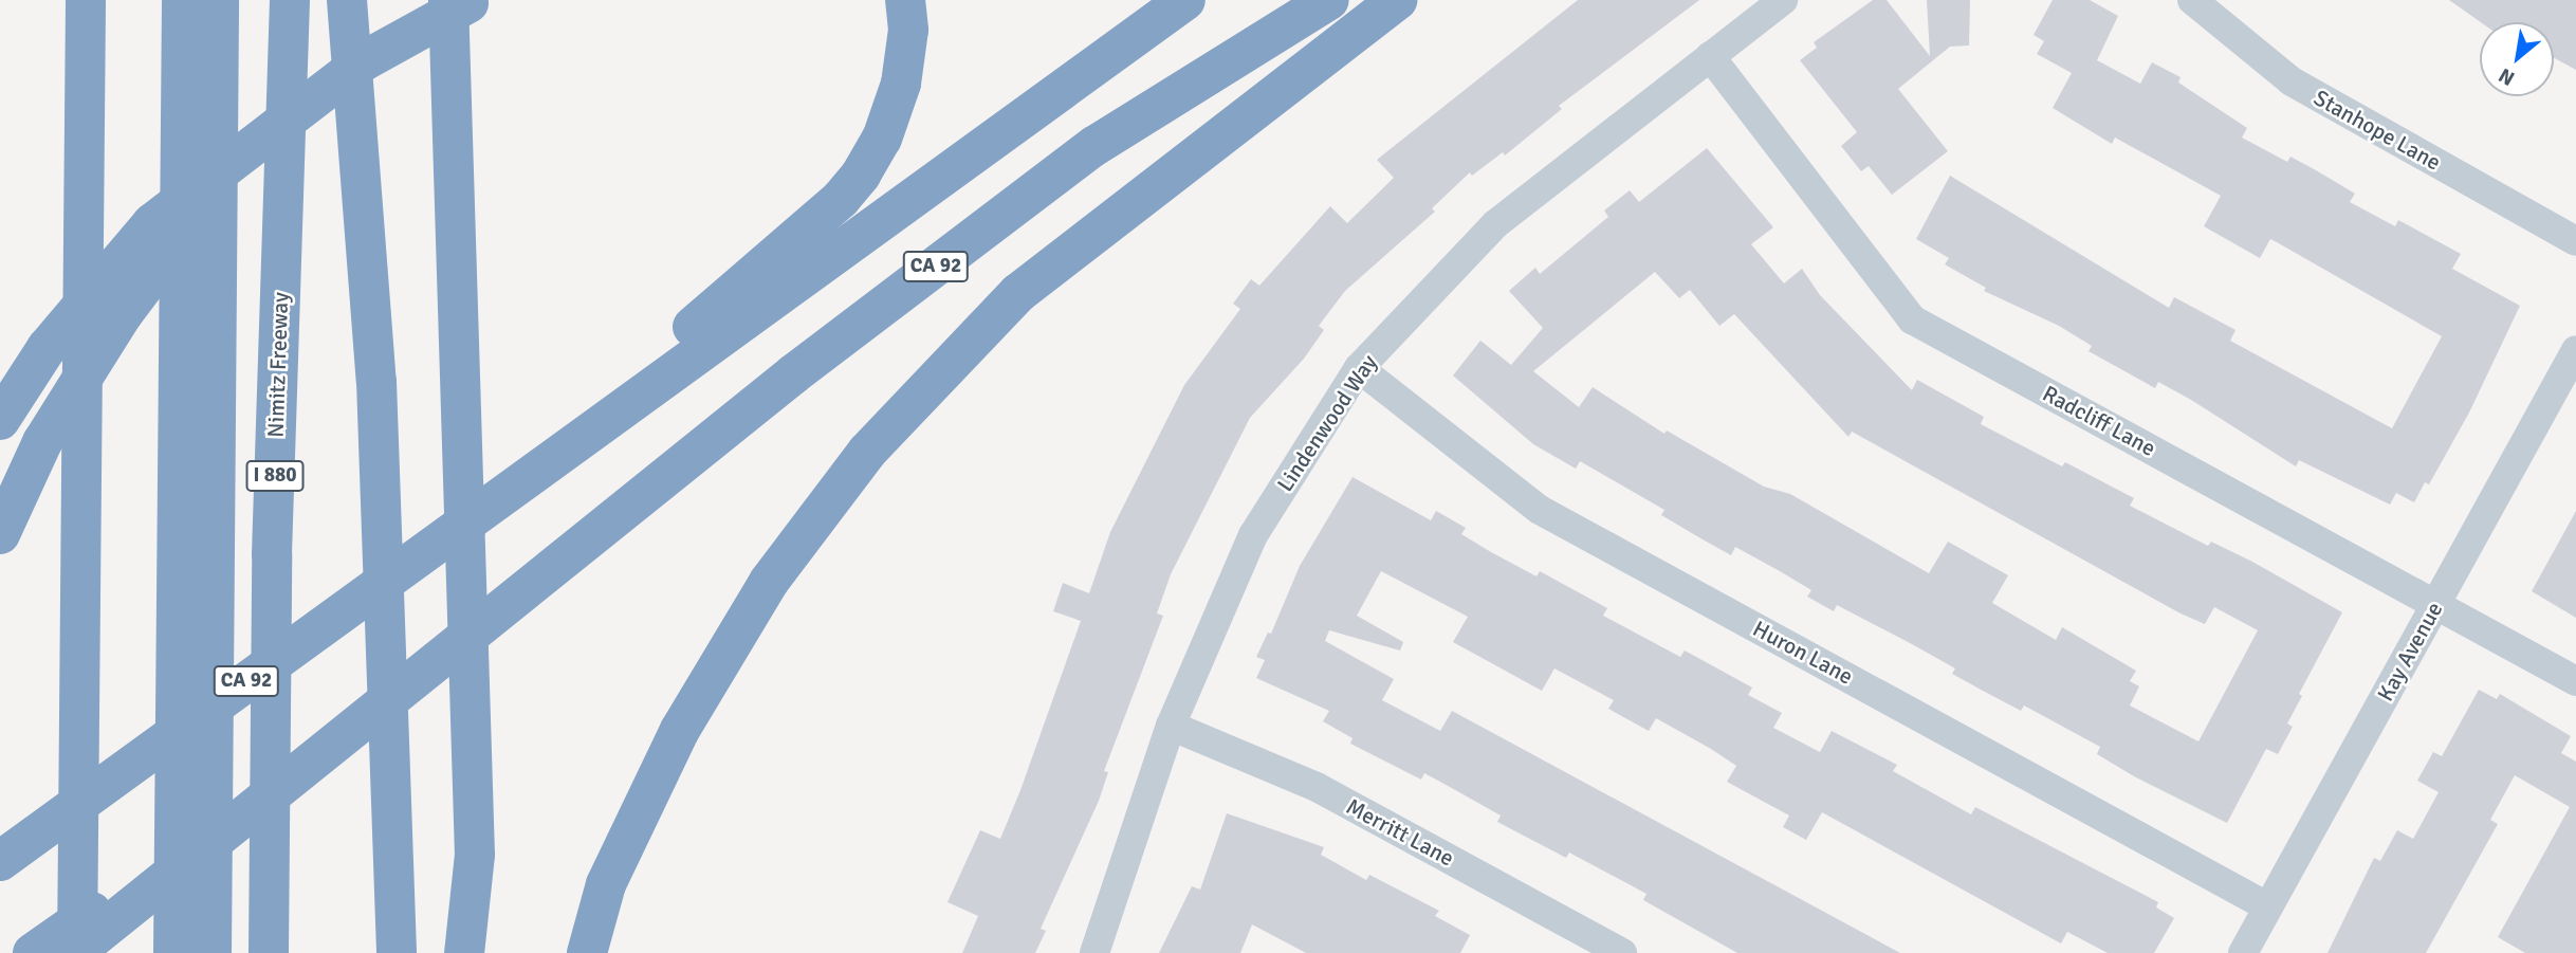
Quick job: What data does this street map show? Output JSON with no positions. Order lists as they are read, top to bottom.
{
  "streets": {
    "highway": ["CA 92", "Nimitz Freeway", "I 880"],
    "street": [
      "Stanhope Lane",
      "Radcliff Lane",
      "Lindenwood Way",
      "Kay Avenue",
      "Huron Lane",
      "Merritt Lane"
    ]
  },
  "crossings": [
    ["Radcliff Lane", "Lindenwood Way"],
    ["Radcliff Lane", "Kay Avenue"],
    ["Lindenwood Way", "Huron Lane"],
    ["Lindenwood Way", "Merritt Lane"],
    ["Kay Avenue", "Huron Lane"]
  ],
  "north": "bottom left"
}
